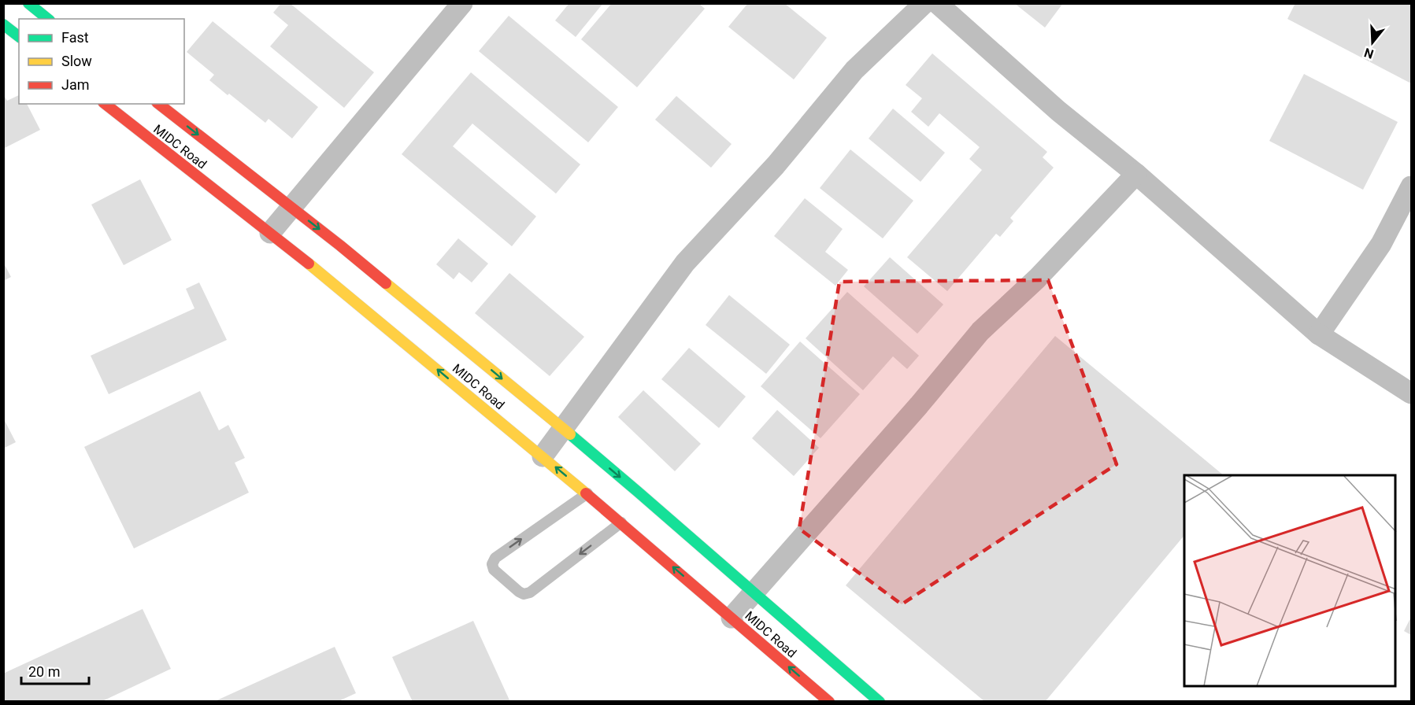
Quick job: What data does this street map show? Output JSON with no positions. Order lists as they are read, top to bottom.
{
  "streets": {
    "main road": ["MIDC Road"]
  },
  "legend": ["Fast", "Slow", "Jam"],
  "scale_bar": "20 m",
  "north": "bottom"
}
